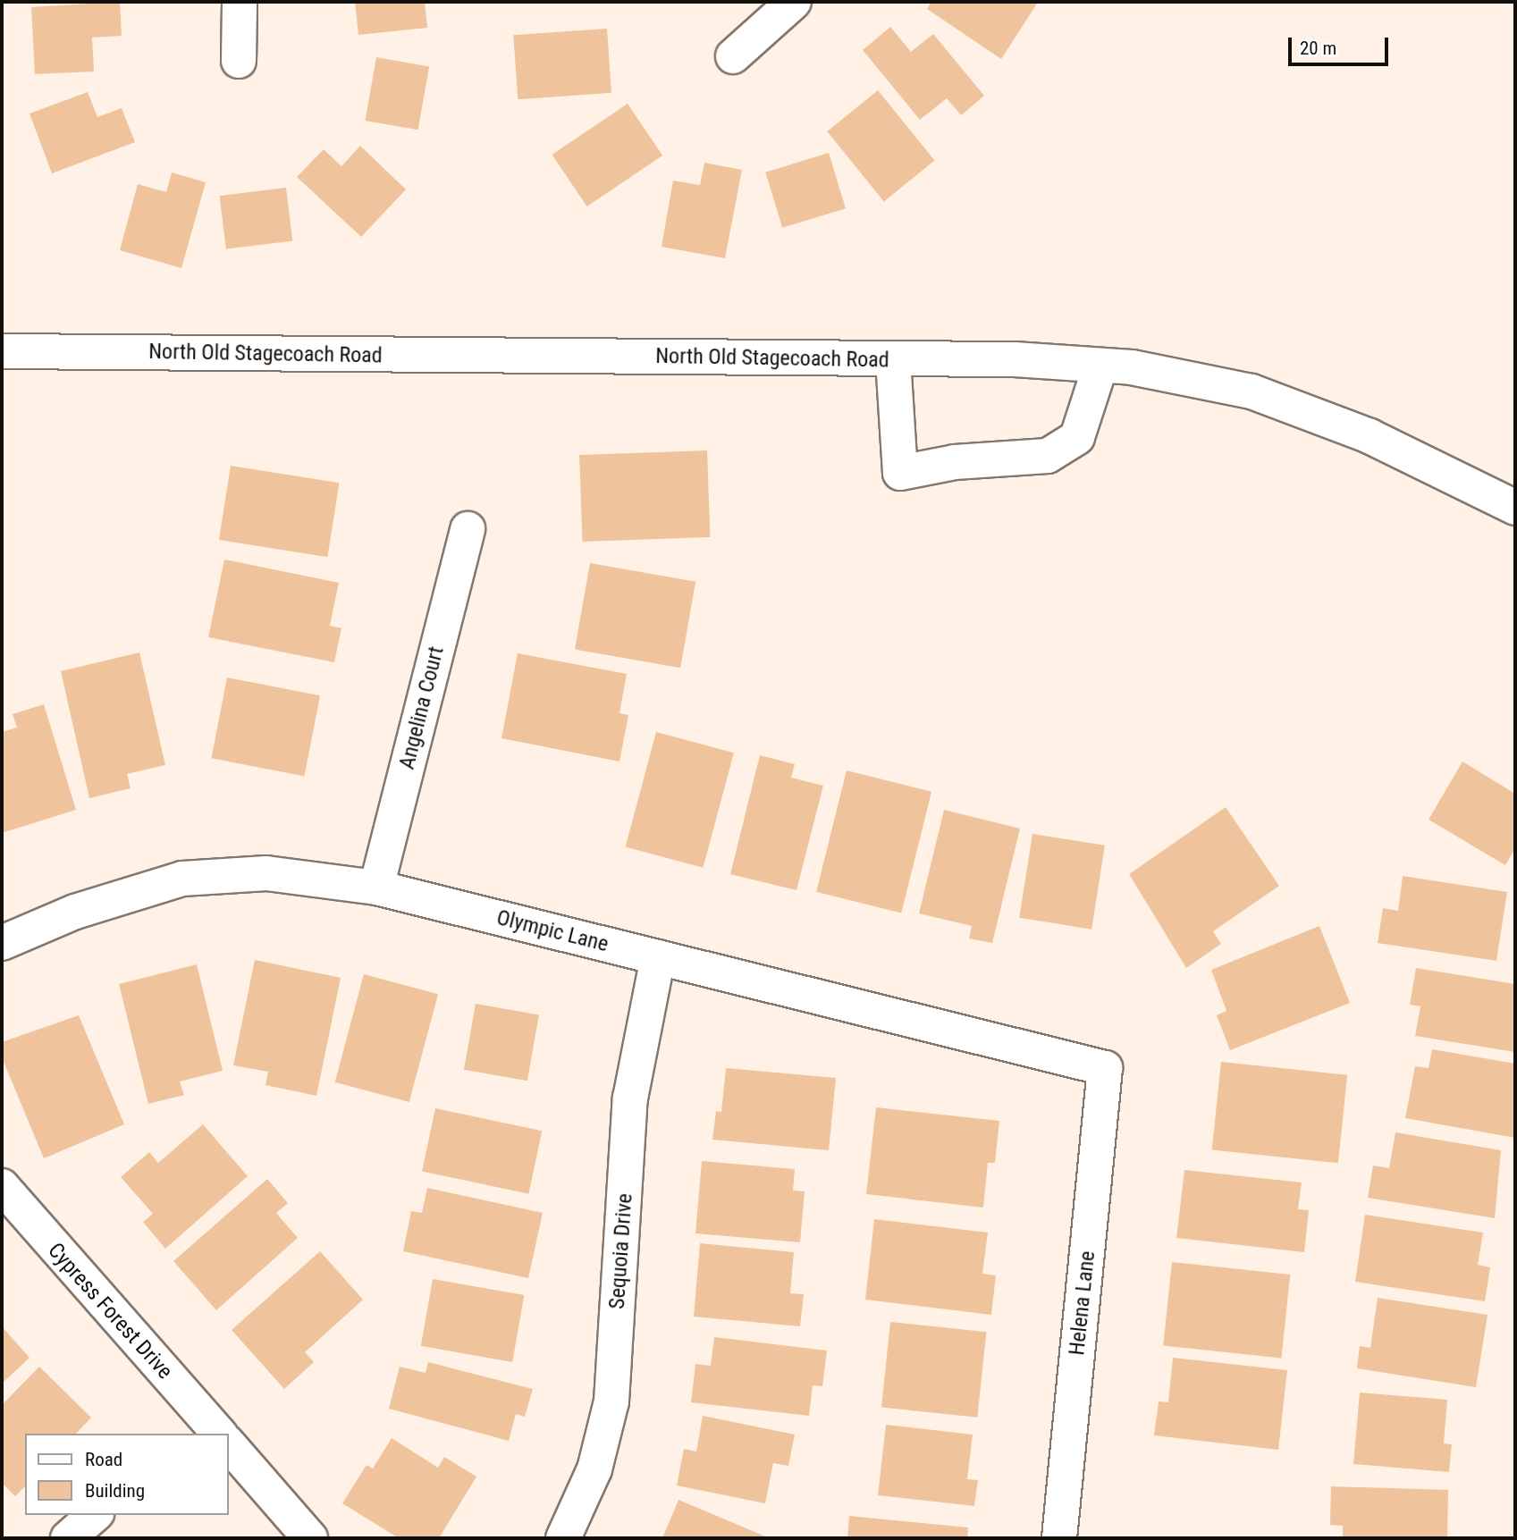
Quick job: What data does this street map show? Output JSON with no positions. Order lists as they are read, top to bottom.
{
  "streets": {
    "street": [
      "North Old Stagecoach Road",
      "Angelina Court",
      "Olympic Lane",
      "Sequoia Drive",
      "Helena Lane",
      "Cypress Forest Drive"
    ]
  },
  "crossings": [
    ["Angelina Court", "Olympic Lane"],
    ["Olympic Lane", "Sequoia Drive"],
    ["Olympic Lane", "Helena Lane"]
  ],
  "legend": ["Road", "Building"],
  "scale_bar": "20 m"
}
